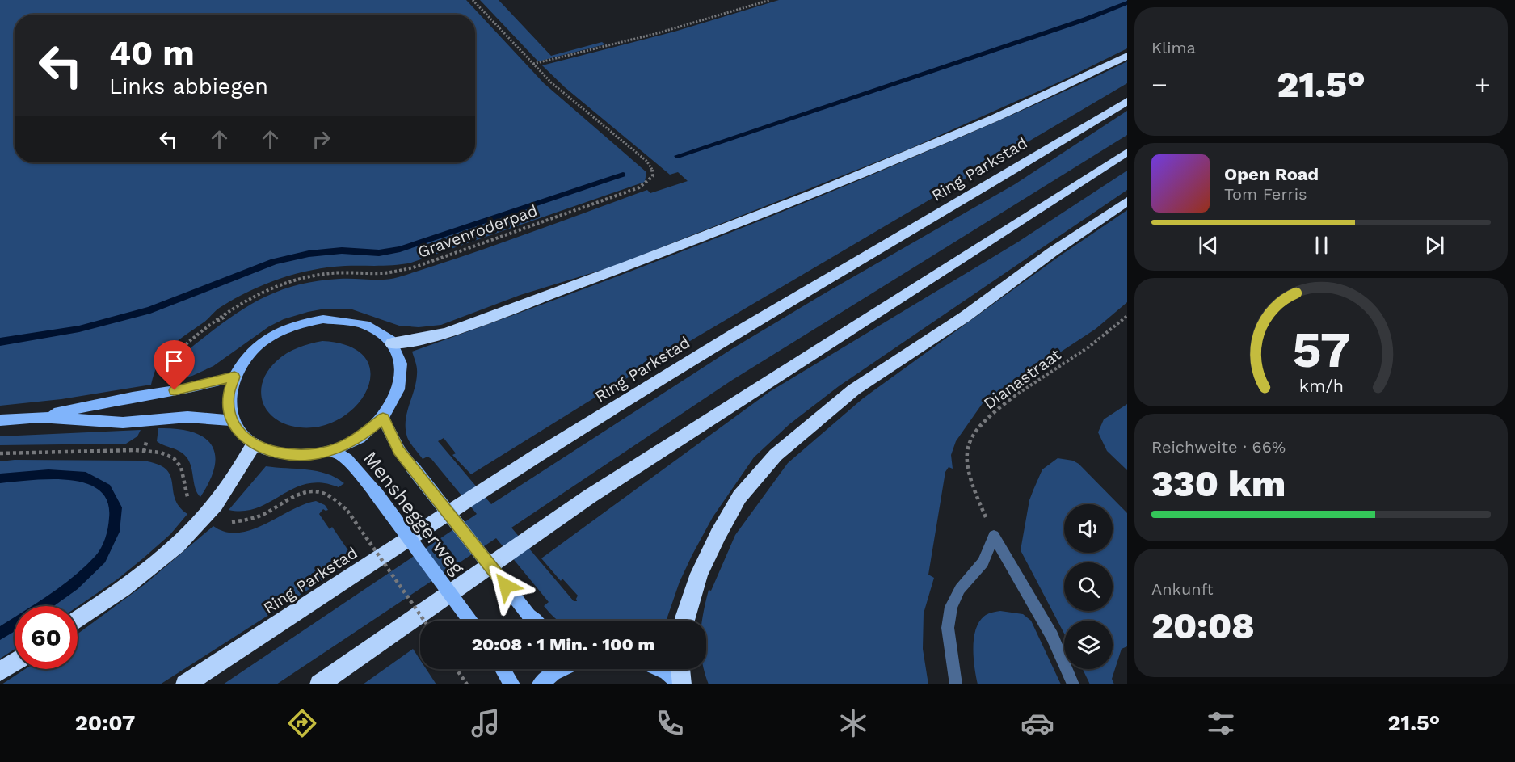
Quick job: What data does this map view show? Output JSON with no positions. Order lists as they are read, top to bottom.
{
  "streets": {
    "highway": ["Ring Parkstad"],
    "main road": ["Mensheggerweg"],
    "path": ["Gravenroderpad", "Dianastraat"]
  },
  "page": {
    "tile": [
      "Klima",
      ["Reichweite · 66%", "330 km"],
      ["Ankunft", "20:08"]
    ],
    "turn": ["40 m", "Links abbiegen"],
    "heat": ["−", "21.5°", "+"],
    "song": ["Open Road", "Tom Ferris"],
    "limit": "60",
    "trip": "20:08 · 1 Min. · 100 m",
    "tabs": ["20:07", "21.5°"],
    "gauge": ["57", "km/h"]
  }
}
